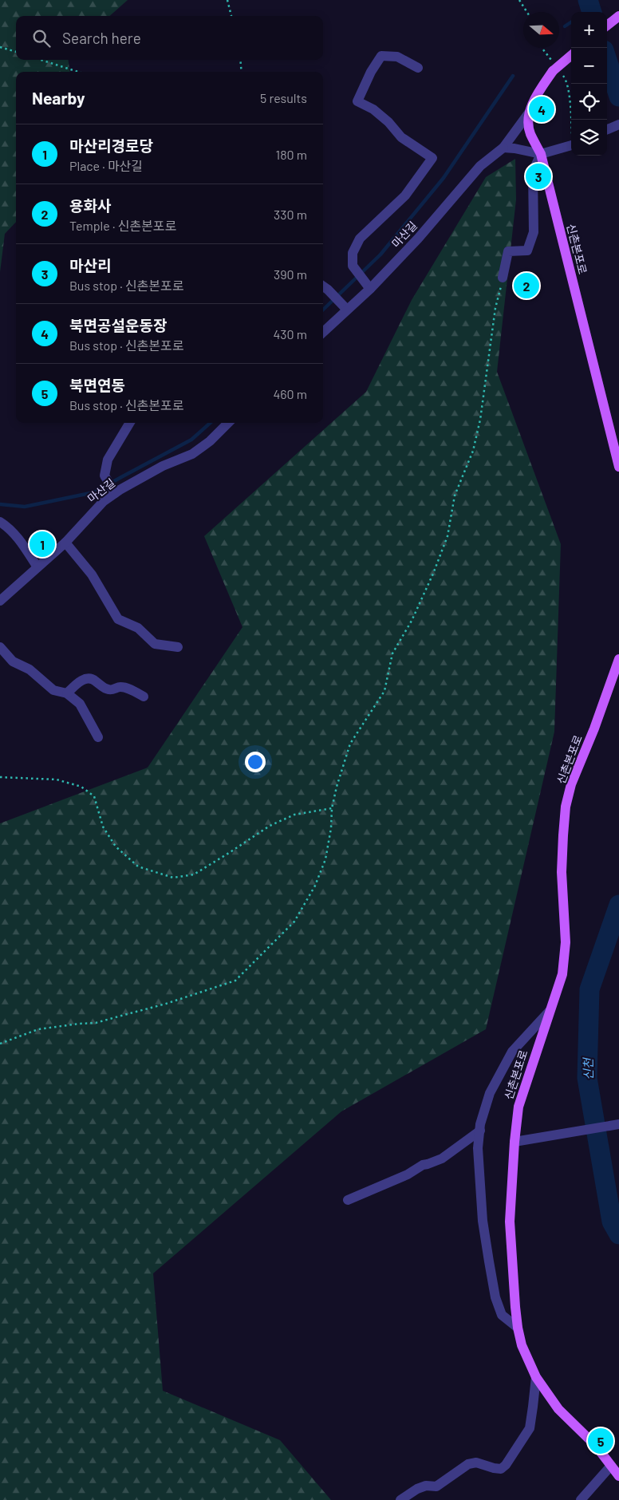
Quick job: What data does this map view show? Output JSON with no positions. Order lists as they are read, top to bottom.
{
  "streets": {
    "main road": ["신촌본포로"],
    "street": ["마산길"]
  },
  "crossings": [
    ["마산길", "신촌본포로"]
  ],
  "water": ["신천"],
  "north": "right",
  "page": {
    "map_buttons": ["+", "−"],
    "search": "Search here",
    "heading": ["Nearby", "5 results"],
    "pins": [
      "4",
      "3",
      "2",
      "1",
      "5"
    ],
    "list": [
      {
        "mark": "1",
        "name": "마산리경로당",
        "note": "Place · 마산길",
        "value": "180 m"
      },
      {
        "mark": "2",
        "name": "용화사",
        "note": "Temple · 신촌본포로",
        "value": "330 m"
      },
      {
        "mark": "3",
        "name": "마산리",
        "note": "Bus stop · 신촌본포로",
        "value": "390 m"
      },
      {
        "mark": "4",
        "name": "북면공설운동장",
        "note": "Bus stop · 신촌본포로",
        "value": "430 m"
      },
      {
        "mark": "5",
        "name": "북면연동",
        "note": "Bus stop · 신촌본포로",
        "value": "460 m"
      }
    ]
  }
}
